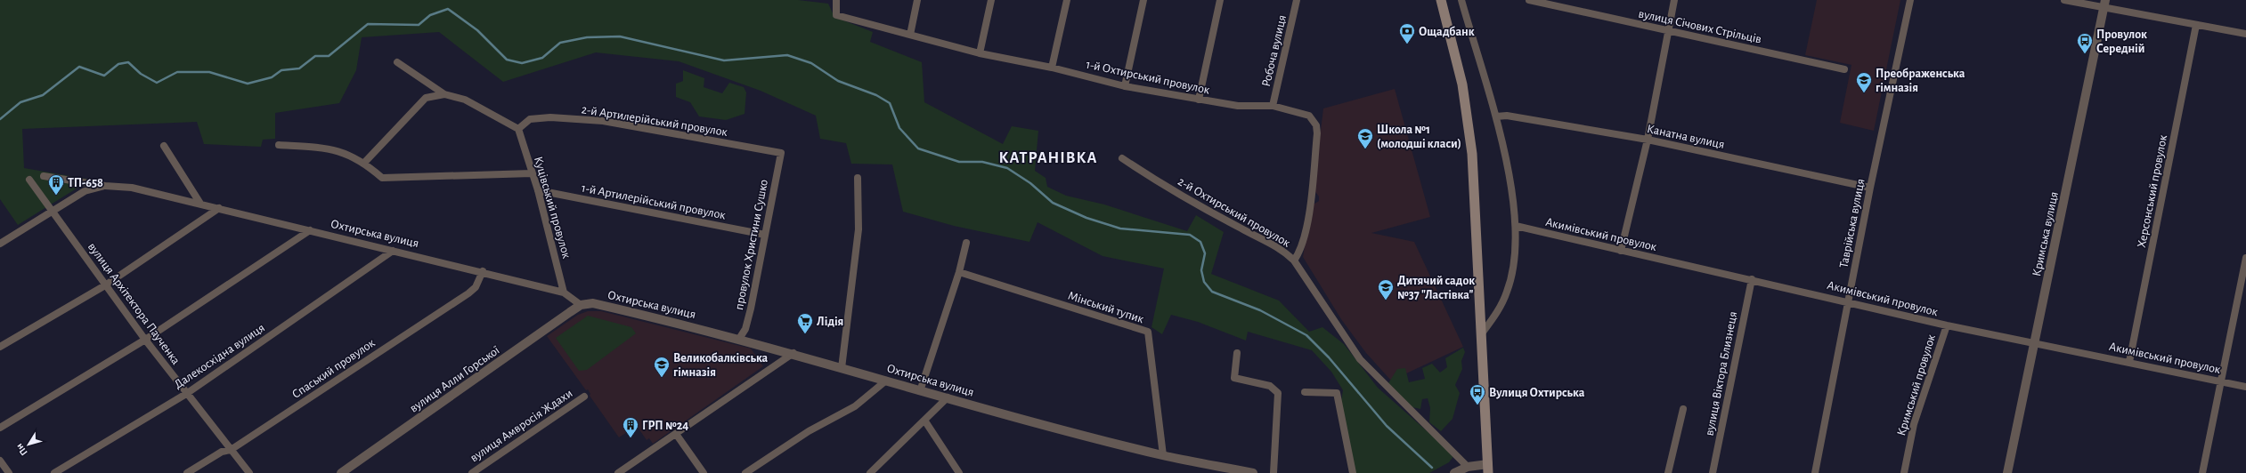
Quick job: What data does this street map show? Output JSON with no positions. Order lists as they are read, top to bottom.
{
  "streets": {
    "street": [
      "вулиця Січових Стрільців",
      "Робоча вулиця",
      "1-й Охтирський провулок",
      "2-й Артилерійський провулок",
      "Канатна вулиця",
      "Херсонський провулок",
      "1-й Артилерійський провулок",
      "Куцівський провулок",
      "2-й Охтирський провулок",
      "Таврійська вулиця",
      "Охтирська вулиця",
      "Акимівський провулок",
      "Кримська вулиця",
      "провулок Христини Сушко",
      "вулиця Архітектора Паученка",
      "Мінський тупик",
      "Далекосхідна вулиця",
      "Спаський провулок",
      "вулиця Віктора Близнеця",
      "вулиця Алли Горської",
      "Кримський провулок",
      "вулиця Амвросія Ждахи"
    ]
  },
  "crossings": [
    ["Робоча вулиця", "1-й Охтирський провулок"],
    ["1-й Охтирський провулок", "2-й Охтирський провулок"],
    ["2-й Артилерійський провулок", "Куцівський провулок"],
    ["2-й Артилерійський провулок", "провулок Христини Сушко"],
    ["Канатна вулиця", "Таврійська вулиця"],
    ["Херсонський провулок", "Акимівський провулок"],
    ["1-й Артилерійський провулок", "Куцівський провулок"],
    ["1-й Артилерійський провулок", "провулок Христини Сушко"],
    ["Куцівський провулок", "Охтирська вулиця"],
    ["Таврійська вулиця", "Акимівський провулок"],
    ["Охтирська вулиця", "провулок Христини Сушко"],
    ["Охтирська вулиця", "Мінський тупик"],
    ["Охтирська вулиця", "Далекосхідна вулиця"],
    ["Охтирська вулиця", "Спаський провулок"],
    ["Охтирська вулиця", "вулиця Алли Горської"],
    ["Акимівський провулок", "Кримська вулиця"],
    ["Акимівський провулок", "вулиця Віктора Близнеця"],
    ["Акимівський провулок", "Кримський провулок"],
    ["вулиця Архітектора Паученка", "Далекосхідна вулиця"],
    ["вулиця Архітектора Паученка", "Спаський провулок"]
  ],
  "districts": ["КАТРАНІВКА"],
  "places": {
    "bank": ["Ощадбанк"],
    "bus stop": ["Провулок Середній", "Вулиця Охтирська"],
    "school or university": [
      "Преображенська гімназія",
      "Школа №1 (молодші класи)",
      "Дитячий садок №37 \"Ластівка\"",
      "Великобалківська гімназія"
    ],
    "building": ["ТП-658", "ГРП №24"],
    "supermarket": ["Лідія"]
  },
  "north": "bottom left"
}
